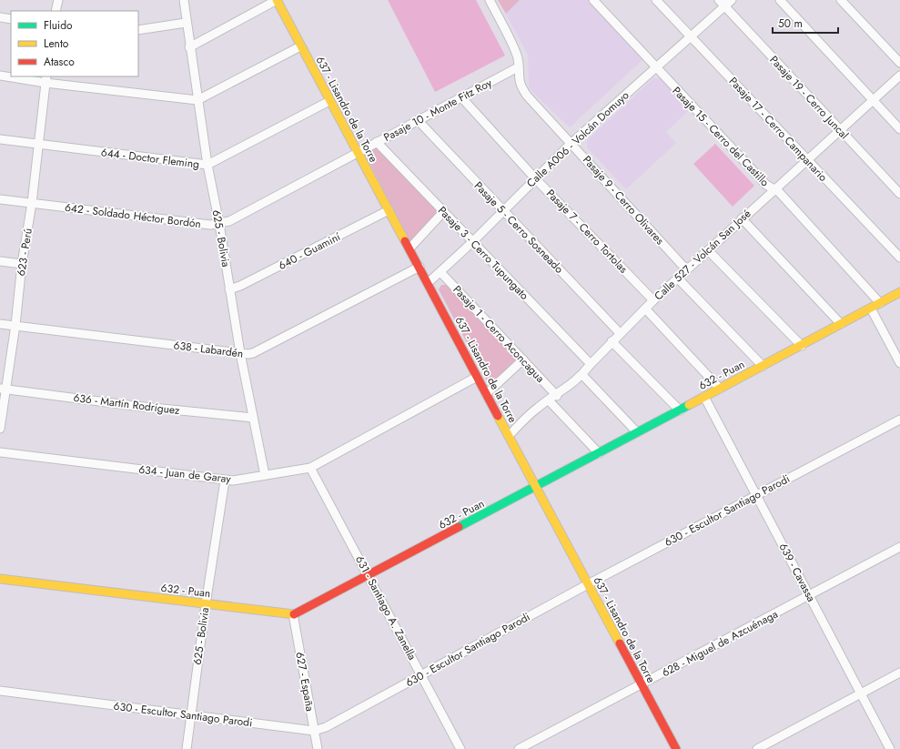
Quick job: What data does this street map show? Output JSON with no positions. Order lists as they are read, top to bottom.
{
  "streets": {
    "street": [
      "Pasaje 19 - Cerro Juncal",
      "637 - Lisandro de la Torre",
      "Pasaje 10 - Monte Fitz Roy",
      "Pasaje 17 - Cerro Campanario",
      "Pasaje 15 - Cerro del Castillo",
      "Calle A006 - Volcán Domuyo",
      "644 - Doctor Fleming",
      "Pasaje 9 - Cerro Olivares",
      "642 - Soldado Héctor Bordón",
      "Pasaje 5 - Cerro Sosneado",
      "Pasaje 7 - Cerro Tortolas",
      "625 - Bolivia",
      "640 - Guaminí",
      "623 - Perú",
      "Pasaje 3 - Cerro Tupungato",
      "Calle 527 - Volcán San José",
      "Pasaje 1 - Cerro Aconcagua",
      "638 - Labardén",
      "632 - Puan",
      "636 - Martín Rodríguez",
      "634 - Juan de Garay",
      "630 - Escultor Santiago Parodi",
      "639 - Cavassa",
      "631 - Santiago A. Zanella",
      "628 - Miguel de Azcuénaga",
      "627 - España"
    ]
  },
  "crossings": [
    ["Pasaje 19 - Cerro Juncal", "Calle A006 - Volcán Domuyo"],
    ["Pasaje 19 - Cerro Juncal", "Calle 527 - Volcán San José"],
    ["637 - Lisandro de la Torre", "Pasaje 10 - Monte Fitz Roy"],
    ["637 - Lisandro de la Torre", "Calle A006 - Volcán Domuyo"],
    ["637 - Lisandro de la Torre", "644 - Doctor Fleming"],
    ["637 - Lisandro de la Torre", "642 - Soldado Héctor Bordón"],
    ["637 - Lisandro de la Torre", "640 - Guaminí"],
    ["637 - Lisandro de la Torre", "Calle 527 - Volcán San José"],
    ["637 - Lisandro de la Torre", "638 - Labardén"],
    ["637 - Lisandro de la Torre", "632 - Puan"],
    ["637 - Lisandro de la Torre", "634 - Juan de Garay"],
    ["637 - Lisandro de la Torre", "630 - Escultor Santiago Parodi"],
    ["637 - Lisandro de la Torre", "628 - Miguel de Azcuénaga"],
    ["Pasaje 10 - Monte Fitz Roy", "Pasaje 9 - Cerro Olivares"],
    ["Pasaje 10 - Monte Fitz Roy", "642 - Soldado Héctor Bordón"],
    ["Pasaje 10 - Monte Fitz Roy", "Pasaje 5 - Cerro Sosneado"],
    ["Pasaje 10 - Monte Fitz Roy", "Pasaje 7 - Cerro Tortolas"],
    ["Pasaje 10 - Monte Fitz Roy", "Pasaje 3 - Cerro Tupungato"],
    ["Pasaje 17 - Cerro Campanario", "Calle A006 - Volcán Domuyo"],
    ["Pasaje 17 - Cerro Campanario", "Calle 527 - Volcán San José"],
    ["Pasaje 15 - Cerro del Castillo", "Calle A006 - Volcán Domuyo"],
    ["Pasaje 15 - Cerro del Castillo", "Calle 527 - Volcán San José"],
    ["Pasaje 15 - Cerro del Castillo", "632 - Puan"],
    ["Calle A006 - Volcán Domuyo", "Pasaje 9 - Cerro Olivares"],
    ["Calle A006 - Volcán Domuyo", "Pasaje 5 - Cerro Sosneado"],
    ["Calle A006 - Volcán Domuyo", "Pasaje 7 - Cerro Tortolas"],
    ["Calle A006 - Volcán Domuyo", "Pasaje 3 - Cerro Tupungato"],
    ["Calle A006 - Volcán Domuyo", "Pasaje 1 - Cerro Aconcagua"],
    ["644 - Doctor Fleming", "625 - Bolivia"],
    ["644 - Doctor Fleming", "623 - Perú"],
    ["Pasaje 9 - Cerro Olivares", "Calle 527 - Volcán San José"],
    ["642 - Soldado Héctor Bordón", "625 - Bolivia"],
    ["642 - Soldado Héctor Bordón", "623 - Perú"],
    ["Pasaje 5 - Cerro Sosneado", "Calle 527 - Volcán San José"],
    ["Pasaje 7 - Cerro Tortolas", "Calle 527 - Volcán San José"],
    ["625 - Bolivia", "640 - Guaminí"],
    ["625 - Bolivia", "638 - Labardén"],
    ["625 - Bolivia", "632 - Puan"],
    ["625 - Bolivia", "636 - Martín Rodríguez"],
    ["625 - Bolivia", "634 - Juan de Garay"],
    ["625 - Bolivia", "630 - Escultor Santiago Parodi"],
    ["623 - Perú", "638 - Labardén"],
    ["623 - Perú", "636 - Martín Rodríguez"],
    ["Pasaje 3 - Cerro Tupungato", "Calle 527 - Volcán San José"],
    ["Calle 527 - Volcán San José", "Pasaje 1 - Cerro Aconcagua"],
    ["632 - Puan", "639 - Cavassa"],
    ["632 - Puan", "631 - Santiago A. Zanella"],
    ["632 - Puan", "627 - España"],
    ["634 - Juan de Garay", "631 - Santiago A. Zanella"],
    ["630 - Escultor Santiago Parodi", "639 - Cavassa"],
    ["630 - Escultor Santiago Parodi", "631 - Santiago A. Zanella"],
    ["630 - Escultor Santiago Parodi", "627 - España"],
    ["639 - Cavassa", "628 - Miguel de Azcuénaga"]
  ],
  "legend": ["Fluido", "Lento", "Atasco"],
  "scale_bar": "50 m"
}
